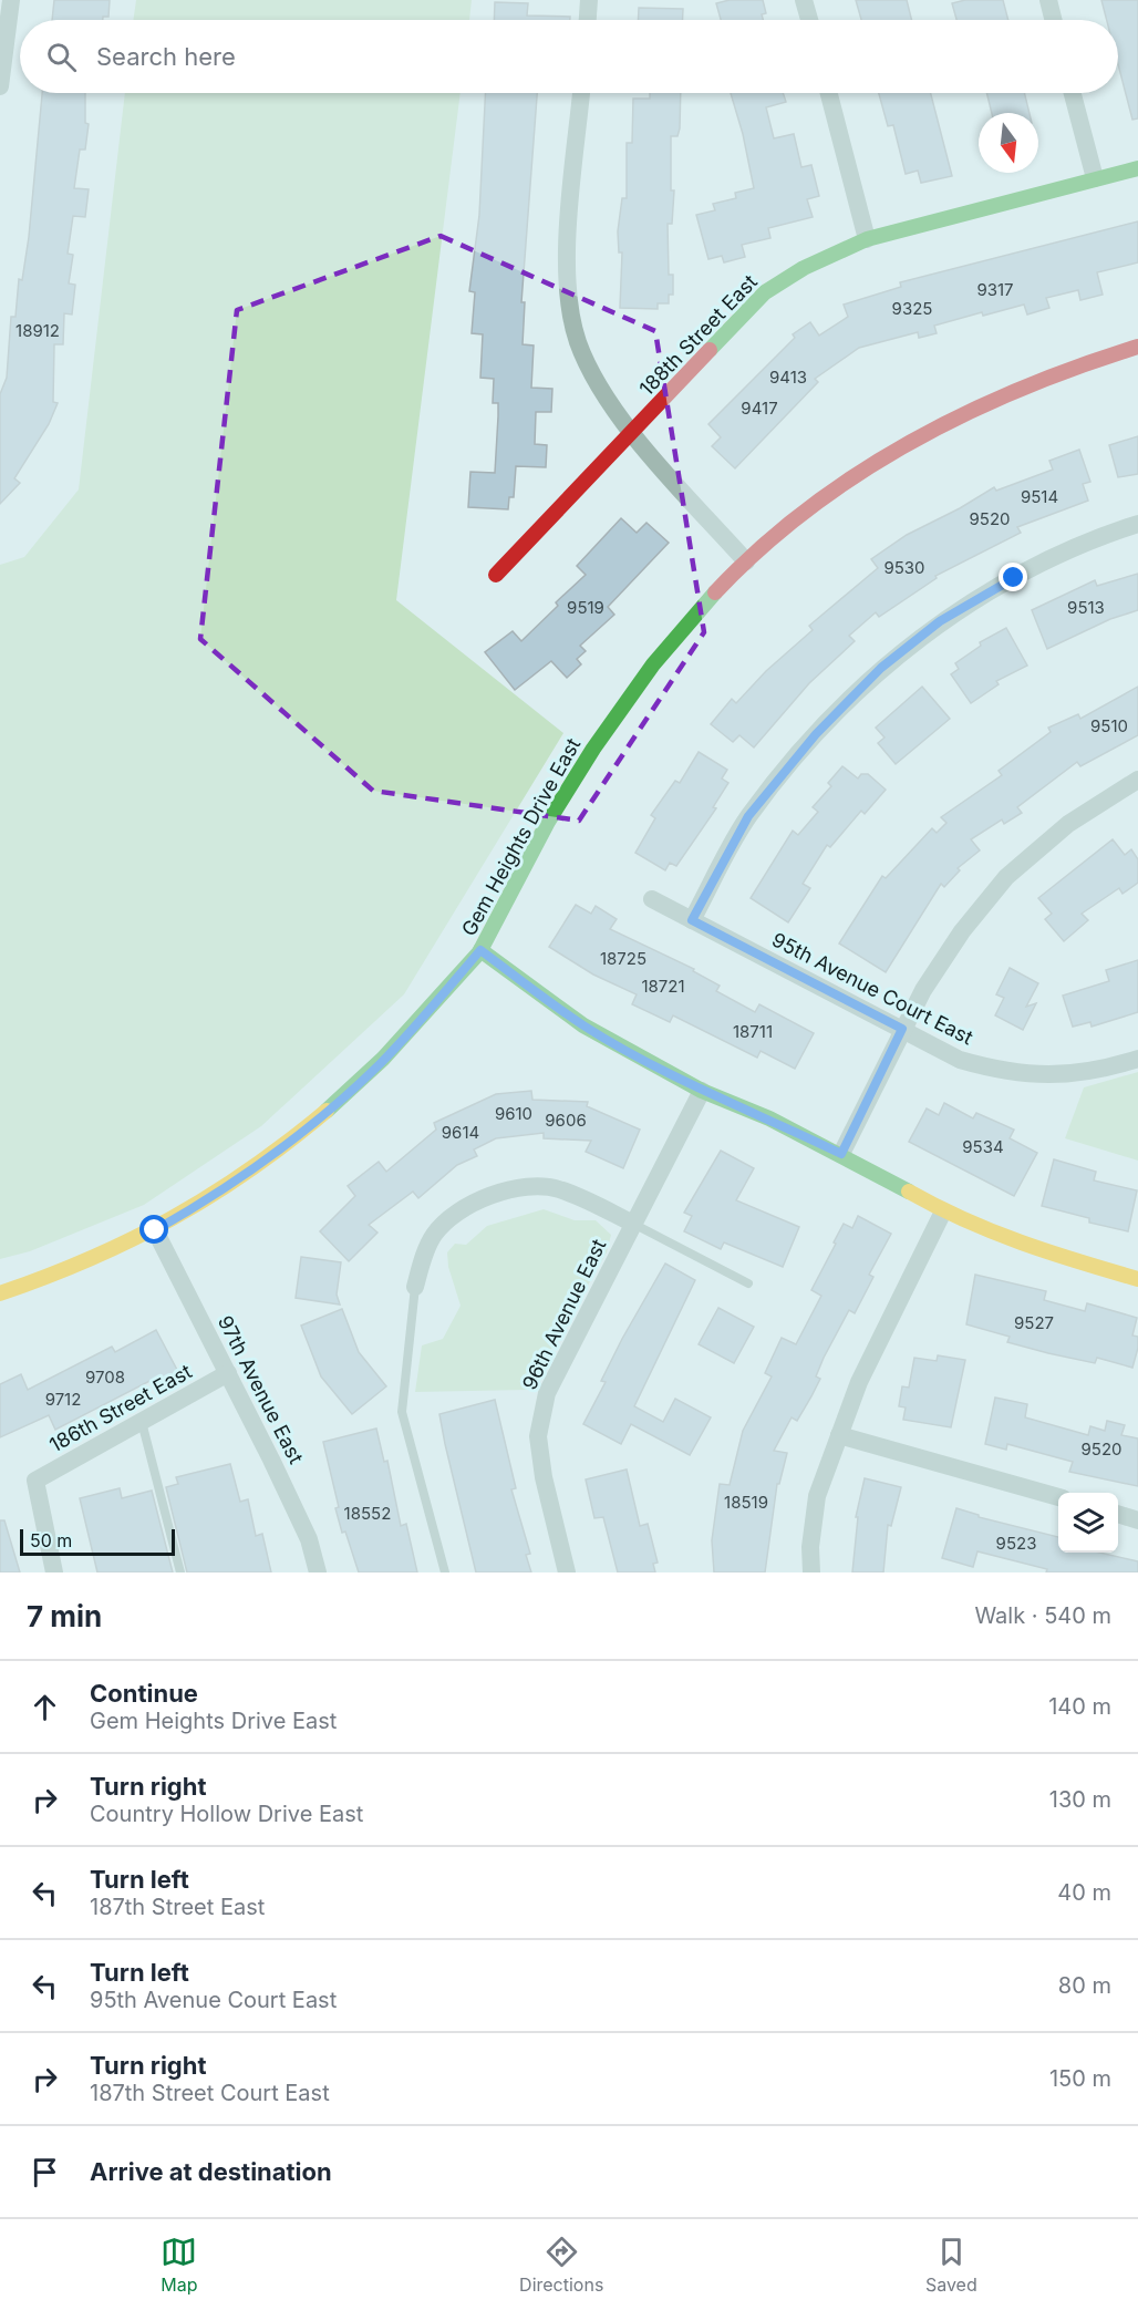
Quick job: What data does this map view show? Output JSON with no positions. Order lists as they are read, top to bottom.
{
  "streets": {
    "street": [
      "188th Street East",
      "Gem Heights Drive East",
      "95th Avenue Court East",
      "96th Avenue East",
      "97th Avenue East",
      "186th Street East"
    ]
  },
  "crossings": [
    ["Gem Heights Drive East", "97th Avenue East"],
    ["97th Avenue East", "186th Street East"]
  ],
  "house_numbers": [
    "9317",
    "9325",
    "18912",
    "9413",
    "9417",
    "9514",
    "9520",
    "9530",
    "9519",
    "9513",
    "9510",
    "18725",
    "18721",
    "18711",
    "9610",
    "9606",
    "9614",
    "9534",
    "9527",
    "9708",
    "9712",
    "9520",
    "18519",
    "18552",
    "9523"
  ],
  "scale_bar": "50 m",
  "north": "bottom",
  "page": {
    "search": "Search here",
    "scale": "50 m",
    "heading": ["7 min", "Walk · 540 m"],
    "list": [
      ["Continue", "Gem Heights Drive East", "140 m"],
      ["Turn right", "Country Hollow Drive East", "130 m"],
      ["Turn left", "187th Street East", "40 m"],
      ["Turn left", "95th Avenue Court East", "80 m"],
      ["Turn right", "187th Street Court East", "150 m"],
      "Arrive at destination"
    ],
    "nav": ["Map", "Directions", "Saved"]
  }
}
